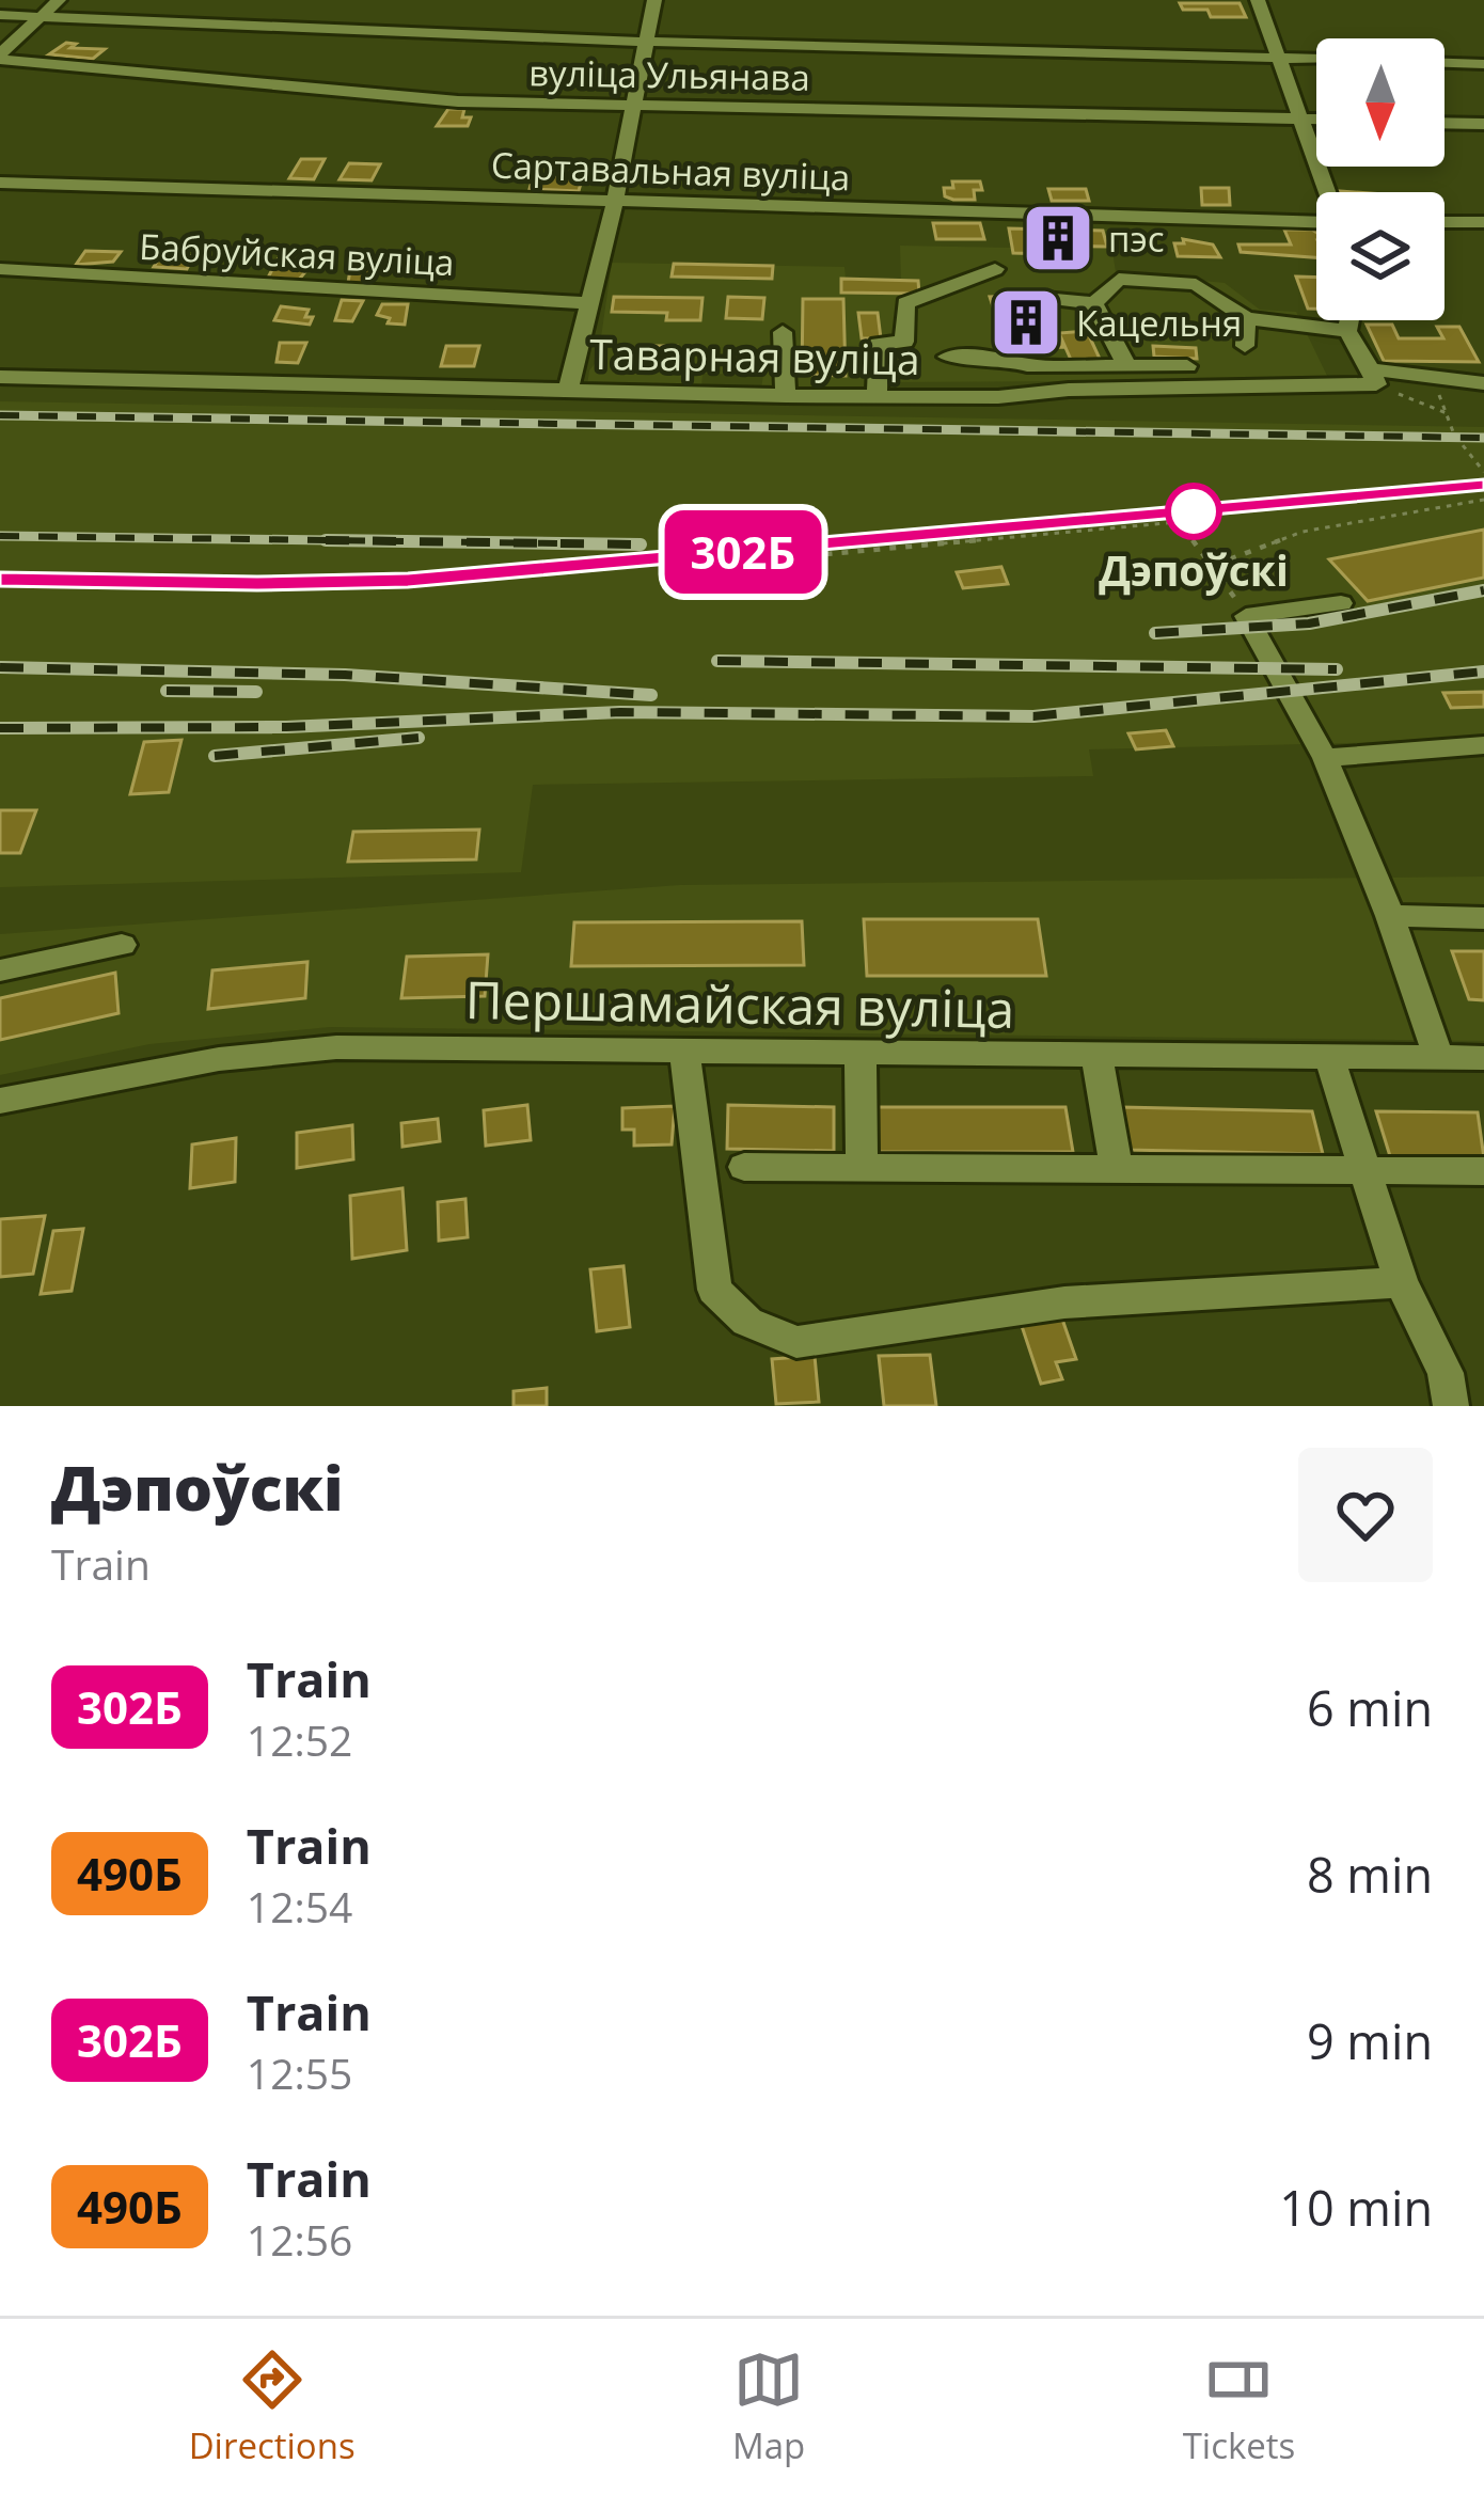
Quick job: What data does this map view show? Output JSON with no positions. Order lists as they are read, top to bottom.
{
  "streets": {
    "street": [
      "вуліца Ульянава",
      "Сартавальная вуліца",
      "Бабруйская вуліца",
      "Таварная вуліца",
      "Першамайская вуліца"
    ]
  },
  "places": {
    "building": ["пэс", "Кацельня"],
    "other": ["Дэпоўскі"]
  },
  "north": "bottom",
  "page": {
    "on_map": "302Б",
    "heading": ["Дэпоўскі", "Train"],
    "list": [
      {
        "mark": "302Б",
        "name": "Train",
        "note": "12:52",
        "value": "6 min"
      },
      {
        "mark": "490Б",
        "name": "Train",
        "note": "12:54",
        "value": "8 min"
      },
      {
        "mark": "302Б",
        "name": "Train",
        "note": "12:55",
        "value": "9 min"
      },
      {
        "mark": "490Б",
        "name": "Train",
        "note": "12:56",
        "value": "10 min"
      }
    ],
    "tabs": ["Directions", "Map", "Tickets"]
  }
}
